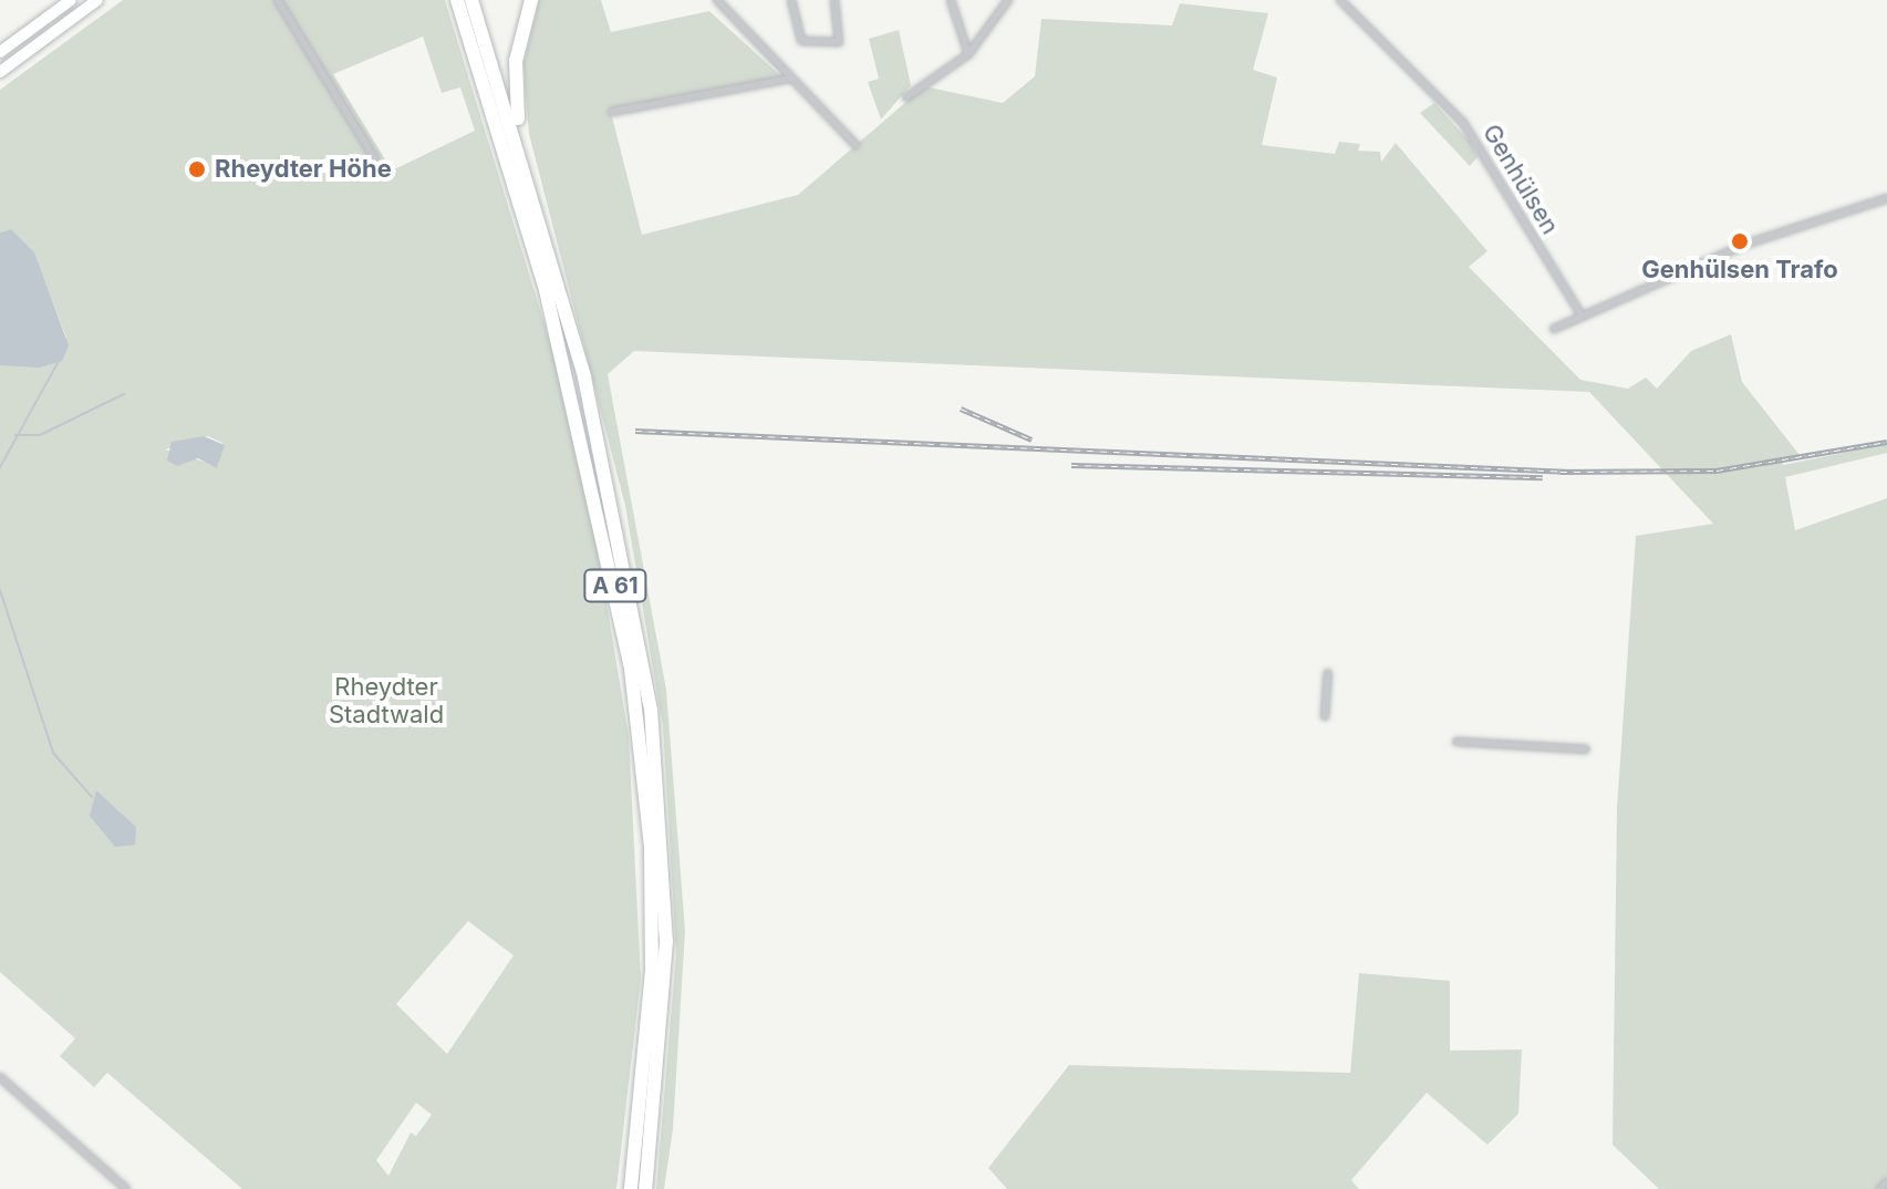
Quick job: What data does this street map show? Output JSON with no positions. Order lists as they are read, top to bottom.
{
  "streets": {
    "highway": ["A 61"],
    "street": ["Genhülsen"]
  },
  "parks": ["Rheydter Stadtwald"],
  "places": ["Rheydter Höhe", "Genhülsen Trafo"]
}
